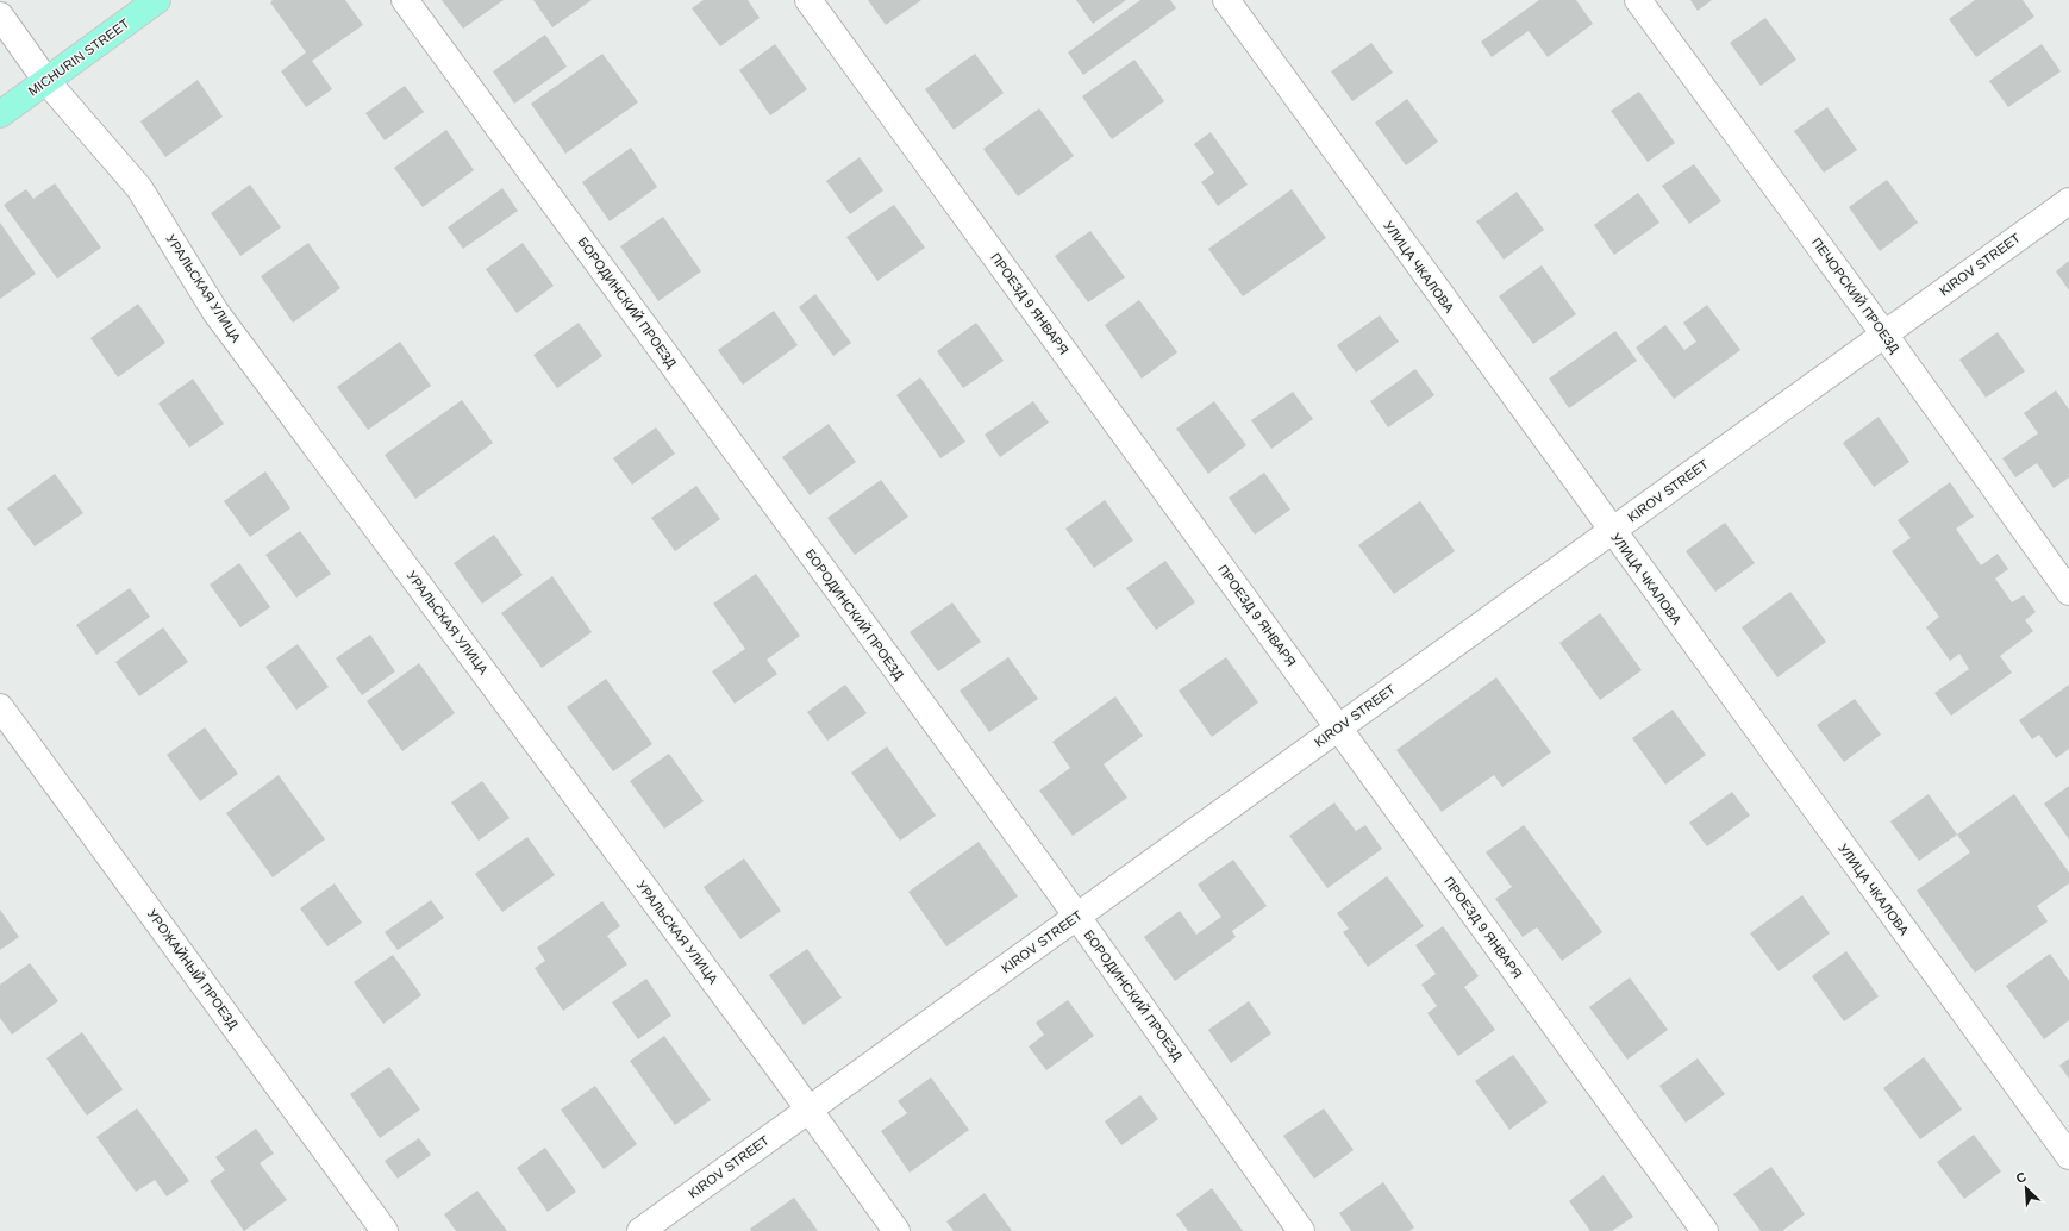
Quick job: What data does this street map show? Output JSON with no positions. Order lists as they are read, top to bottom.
{
  "streets": {
    "main road": ["MICHURIN STREET"],
    "street": [
      "KIROV STREET",
      "УЛИЦА ЧКАЛОВА",
      "УРАЛЬСКАЯ УЛИЦА",
      "ПЕЧОРСКИЙ ПРОЕЗД",
      "БОРОДИНСКИЙ ПРОЕЗД",
      "ПРОЕЗД 9 ЯНВАРЯ",
      "УРОЖАЙНЫЙ ПРОЕЗД"
    ]
  },
  "crossings": [
    ["MICHURIN STREET", "УРАЛЬСКАЯ УЛИЦА"],
    ["KIROV STREET", "УЛИЦА ЧКАЛОВА"],
    ["KIROV STREET", "УРАЛЬСКАЯ УЛИЦА"],
    ["KIROV STREET", "ПЕЧОРСКИЙ ПРОЕЗД"],
    ["KIROV STREET", "БОРОДИНСКИЙ ПРОЕЗД"],
    ["KIROV STREET", "ПРОЕЗД 9 ЯНВАРЯ"]
  ],
  "north": "top left"
}
